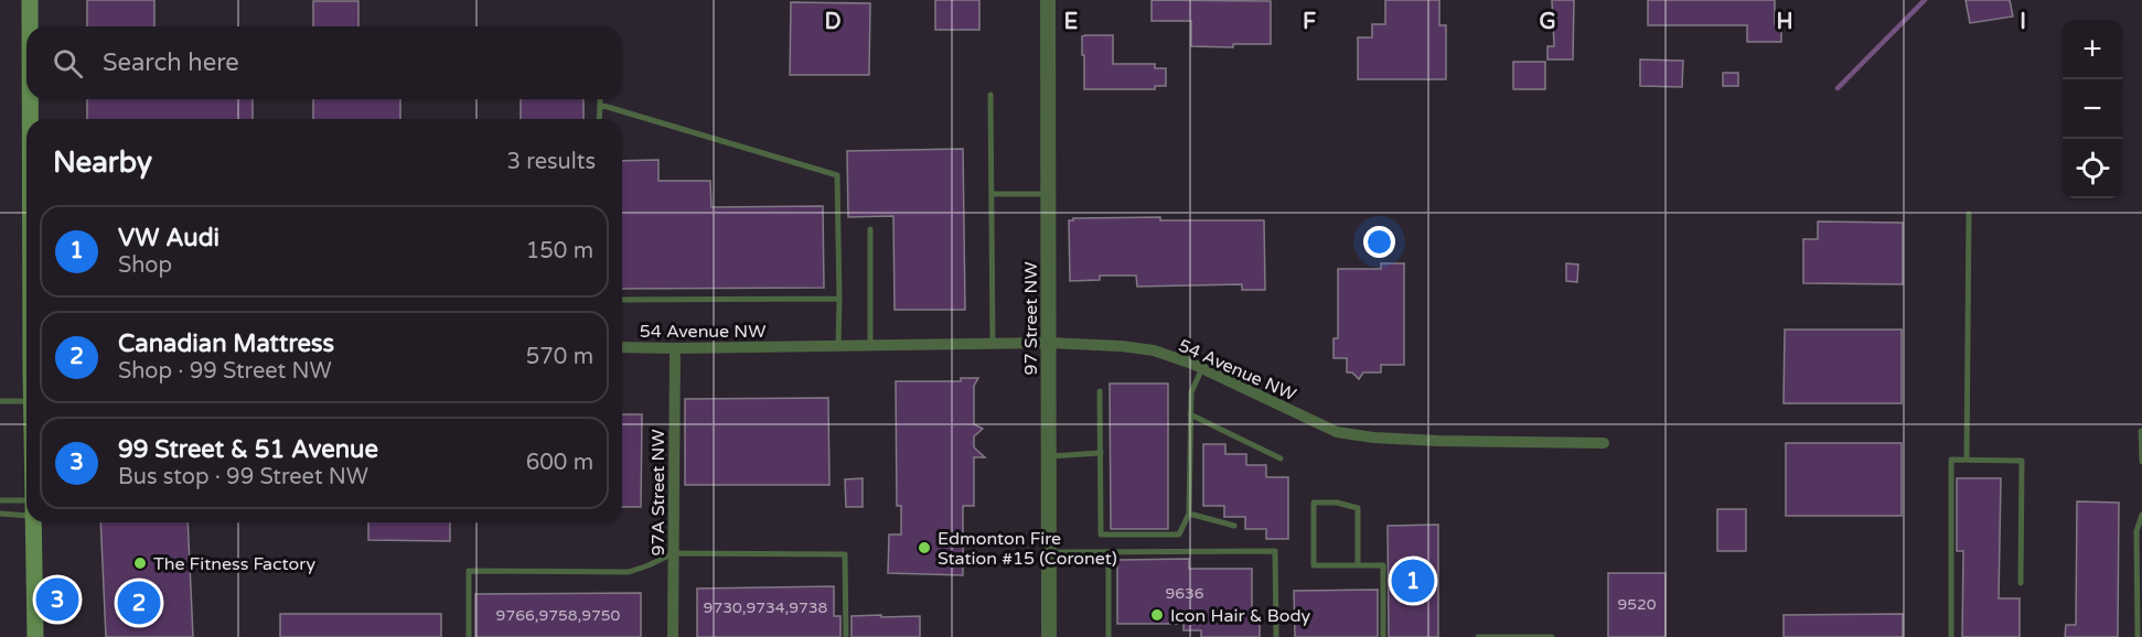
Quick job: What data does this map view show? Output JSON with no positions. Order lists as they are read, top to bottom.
{
  "streets": {
    "street": ["97 Street NW", "54 Avenue NW", "97A Street NW"]
  },
  "crossings": [
    ["97 Street NW", "54 Avenue NW"],
    ["54 Avenue NW", "97A Street NW"]
  ],
  "places": ["Edmonton Fire Station #15 (Coronet)", "The Fitness Factory", "Icon Hair & Body"],
  "house_numbers": [
    "9636",
    "9520",
    "9730,9734,9738",
    "9766,9758,9750"
  ],
  "page": {
    "map_buttons": ["+", "−"],
    "search": "Search here",
    "heading": ["Nearby", "3 results"],
    "list": [
      {
        "mark": "1",
        "name": "VW Audi",
        "note": "Shop",
        "value": "150 m"
      },
      {
        "mark": "2",
        "name": "Canadian Mattress",
        "note": "Shop · 99 Street NW",
        "value": "570 m"
      },
      {
        "mark": "3",
        "name": "99 Street & 51 Avenue",
        "note": "Bus stop · 99 Street NW",
        "value": "600 m"
      }
    ],
    "pins": ["1", "3", "2"]
  },
  "grid": {
    "columns": [
      "D",
      "E",
      "F",
      "G",
      "H",
      "I"
    ]
  }
}
